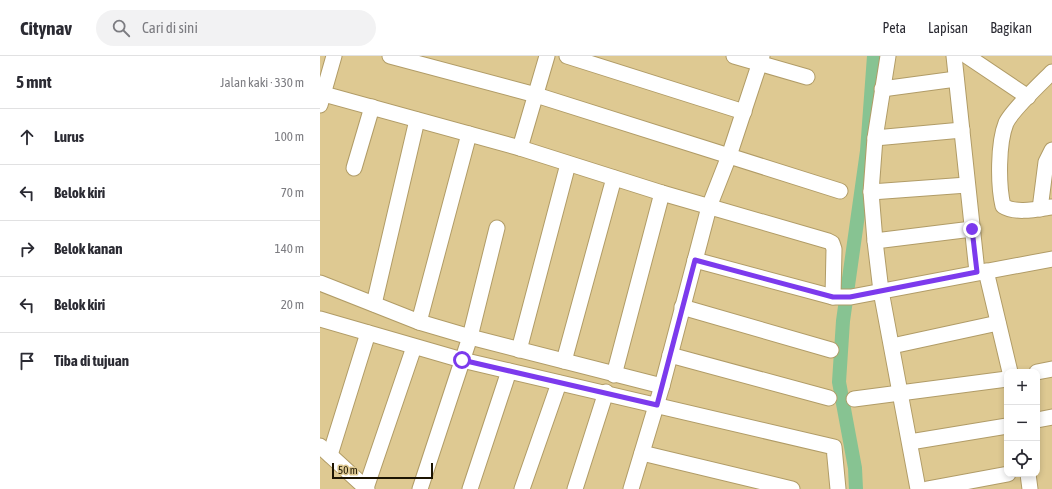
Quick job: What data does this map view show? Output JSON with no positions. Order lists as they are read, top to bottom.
{
  "scale_bar": "50 m",
  "page": {
    "header": "Citynav",
    "search": "Cari di sini",
    "nav": ["Peta", "Lapisan", "Bagikan"],
    "heading": ["5 mnt", "Jalan kaki · 330 m"],
    "list": [
      ["Lurus", "100 m"],
      ["Belok kiri", "70 m"],
      ["Belok kanan", "140 m"],
      ["Belok kiri", "20 m"],
      "Tiba di tujuan"
    ],
    "map_buttons": ["+", "−"],
    "scale": "50 m"
  }
}
